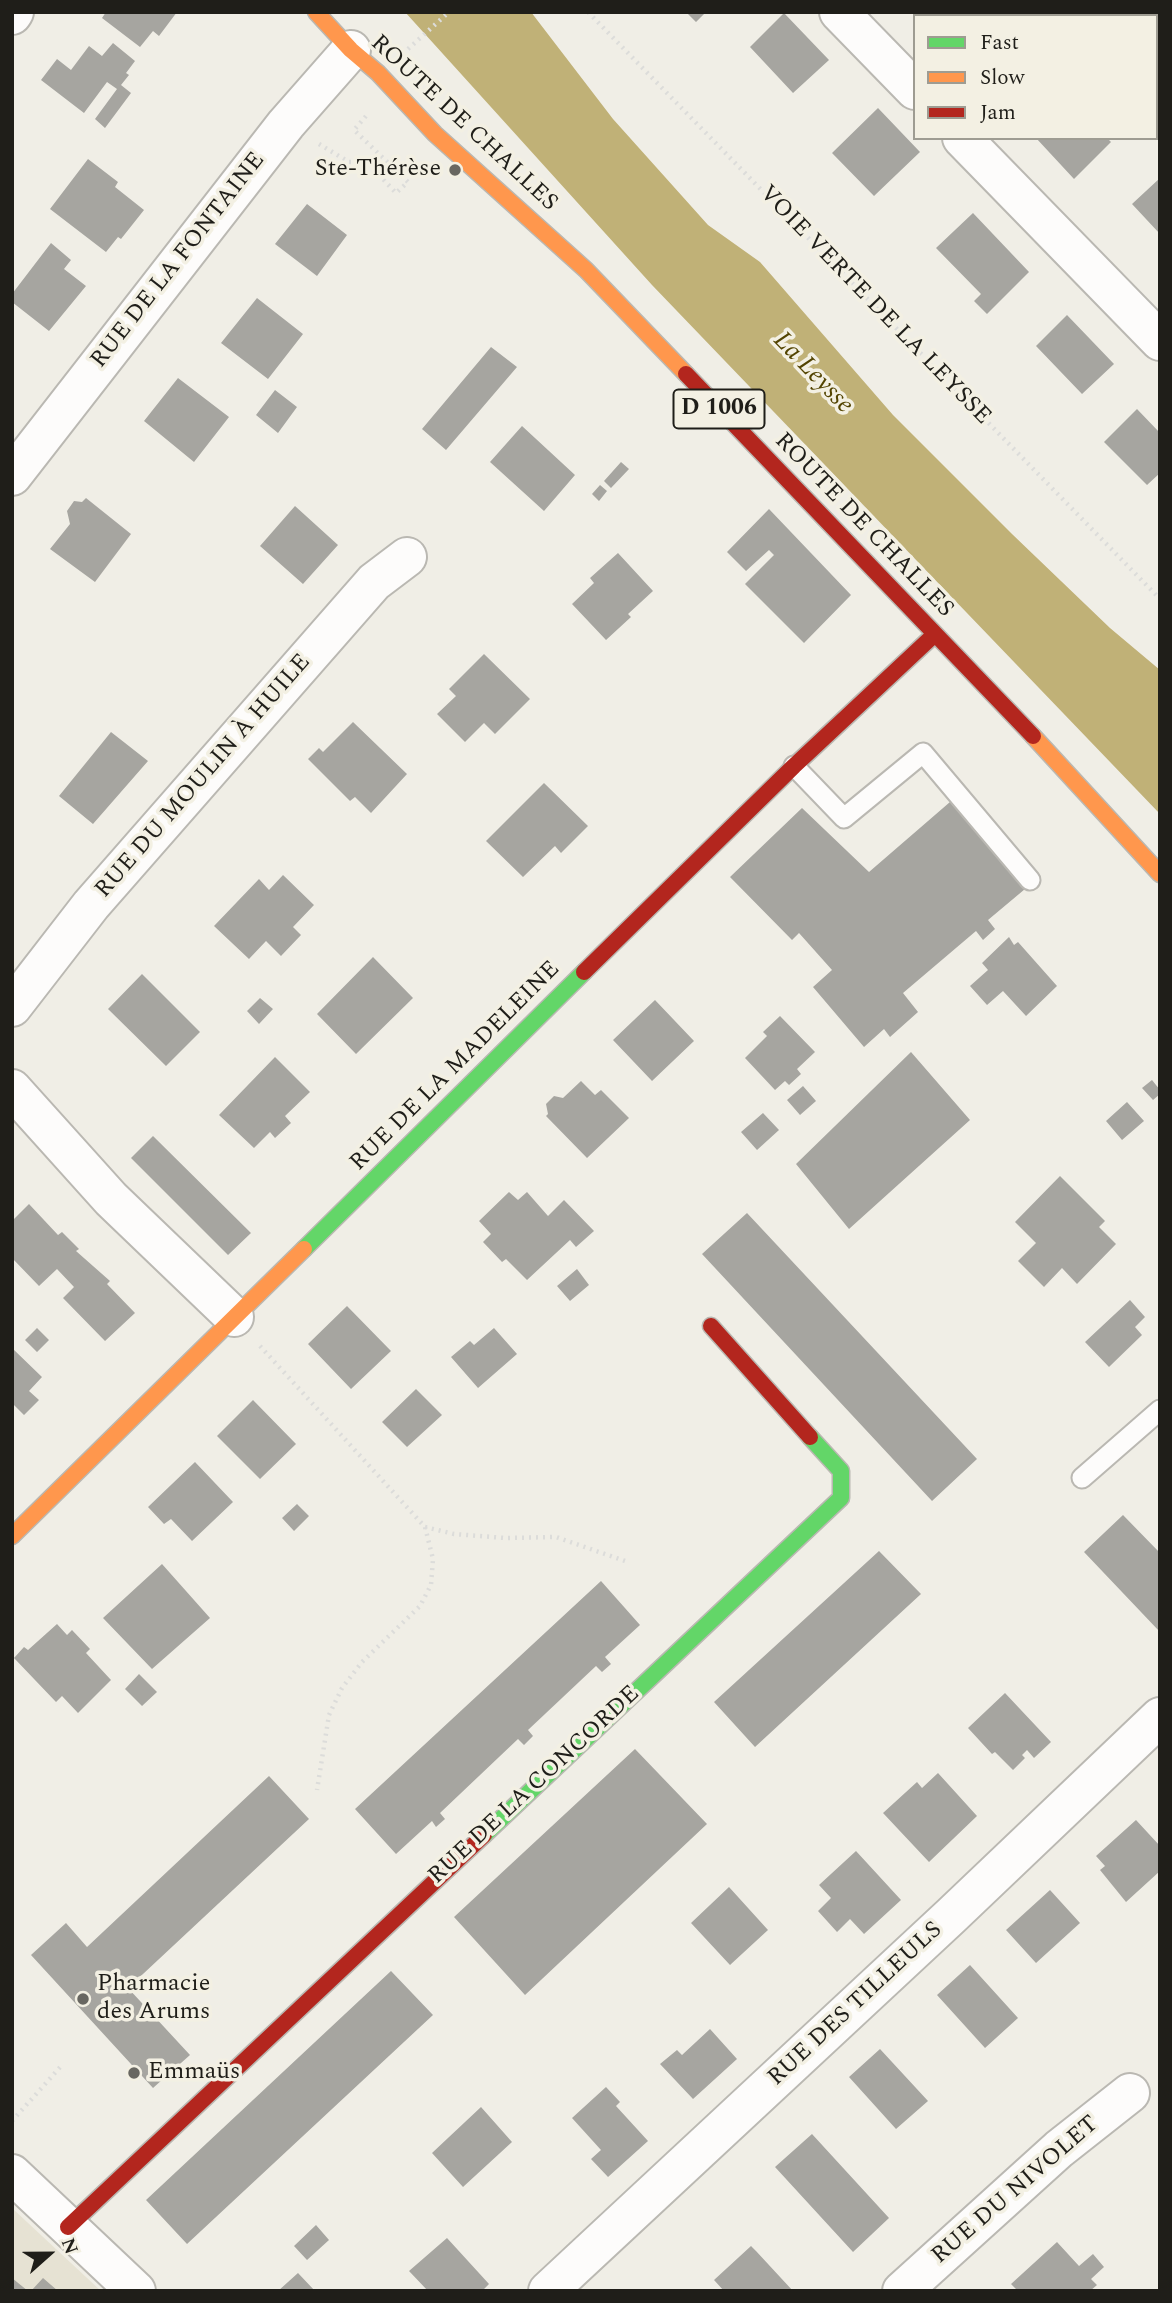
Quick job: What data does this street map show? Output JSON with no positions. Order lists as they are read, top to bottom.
{
  "streets": {
    "street": [
      "ROUTE DE CHALLES",
      "RUE DE LA FONTAINE",
      "D 1006",
      "RUE DU MOULIN À HUILE",
      "RUE DE LA MADELEINE",
      "RUE DE LA CONCORDE",
      "RUE DES TILLEULS",
      "RUE DU NIVOLET"
    ],
    "path": ["VOIE VERTE DE LA LEYSSE"]
  },
  "crossings": [
    ["ROUTE DE CHALLES", "RUE DE LA FONTAINE"],
    ["ROUTE DE CHALLES", "RUE DE LA MADELEINE"]
  ],
  "water": ["La Leysse"],
  "places": ["Ste-Thérèse", "Pharmacie des Arums", "Emmaüs"],
  "legend": ["Fast", "Slow", "Jam"],
  "north": "right"
}
